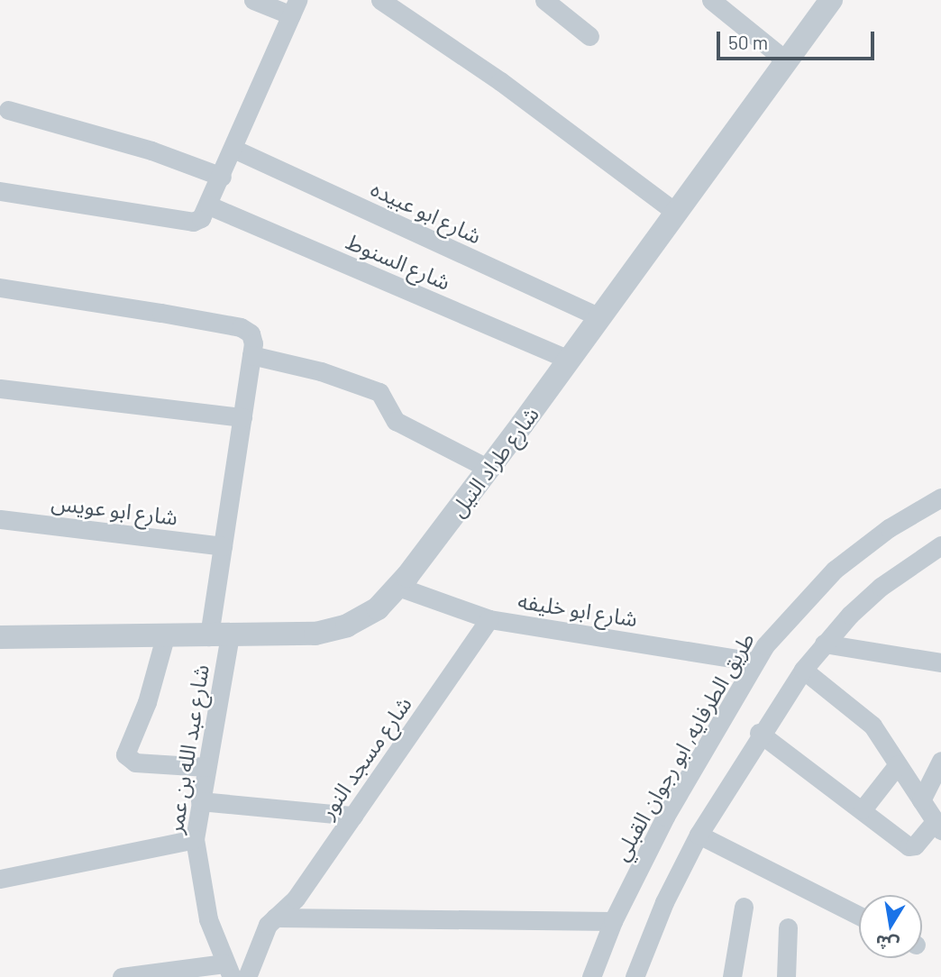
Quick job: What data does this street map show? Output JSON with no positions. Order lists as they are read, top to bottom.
{
  "streets": {
    "street": [
      "شارع ابو عبيده",
      "شارع السنوط",
      "شارع طراد النيل",
      "شارع ابو عويس",
      "شارع ابو خليفه",
      "طريق الطرفايه, ابو رجوان القبلي",
      "شارع عبد الله بن عمر",
      "شارع مسجد النور"
    ]
  },
  "crossings": [
    ["شارع ابو عبيده", "شارع طراد النيل"],
    ["شارع السنوط", "شارع طراد النيل"],
    ["شارع طراد النيل", "شارع ابو خليفه"],
    ["شارع طراد النيل", "شارع عبد الله بن عمر"],
    ["شارع ابو عويس", "شارع عبد الله بن عمر"],
    ["شارع ابو خليفه", "طريق الطرفايه, ابو رجوان القبلي"],
    ["شارع ابو خليفه", "شارع مسجد النور"]
  ],
  "scale_bar": "50 m",
  "north": "bottom"
}
